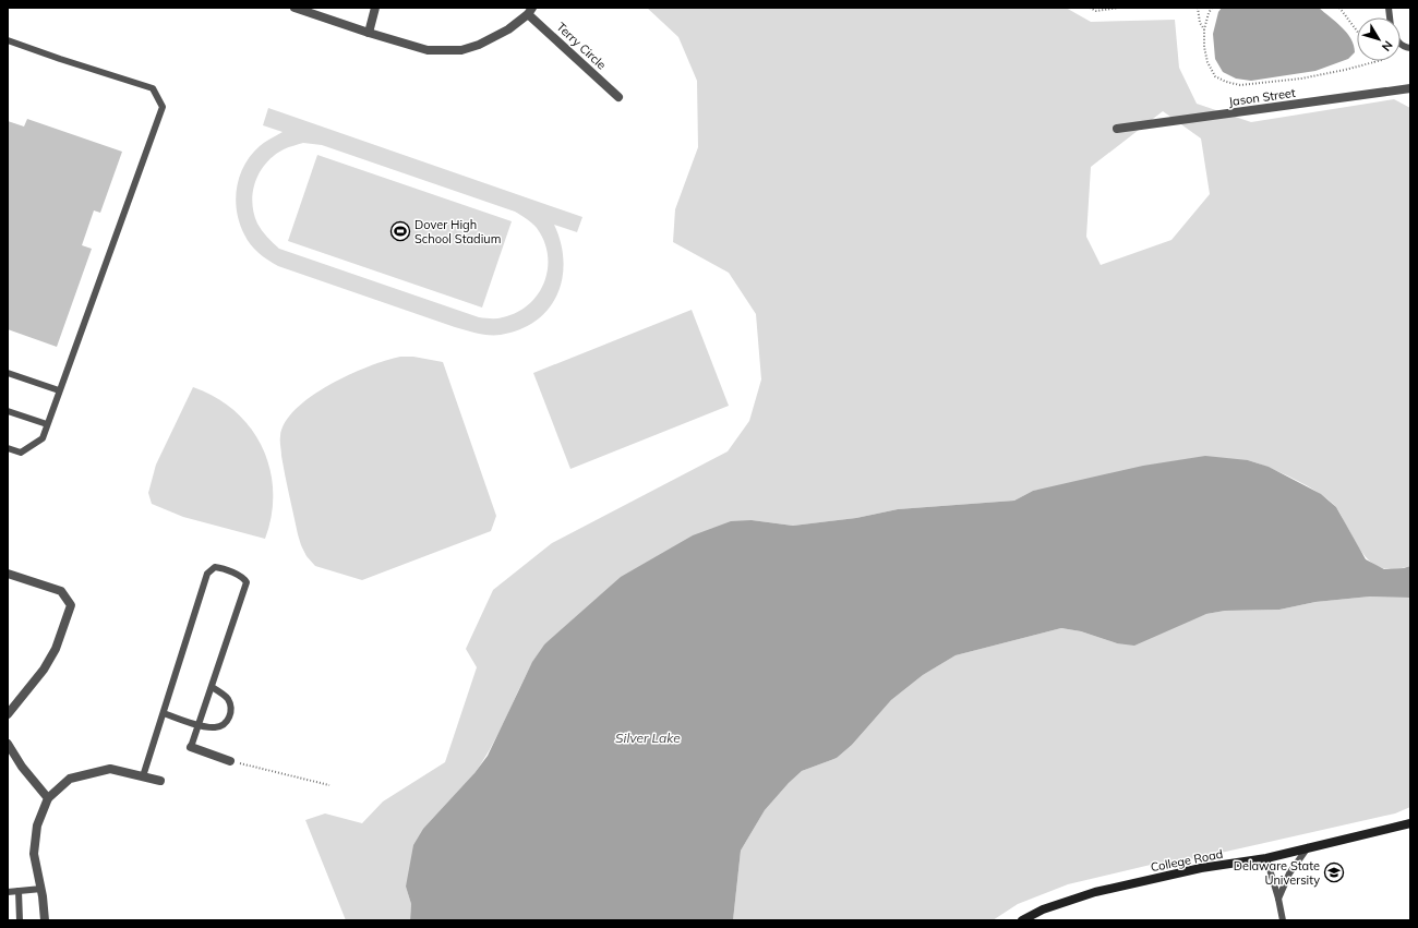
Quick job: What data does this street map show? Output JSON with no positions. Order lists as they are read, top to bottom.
{
  "streets": {
    "street": ["Terry Circle", "Jason Street", "College Road"]
  },
  "water": ["Silver Lake"],
  "places": {
    "sports": ["Dover High School Stadium"],
    "school or university": ["Delaware State University"]
  },
  "north": "bottom right"
}
